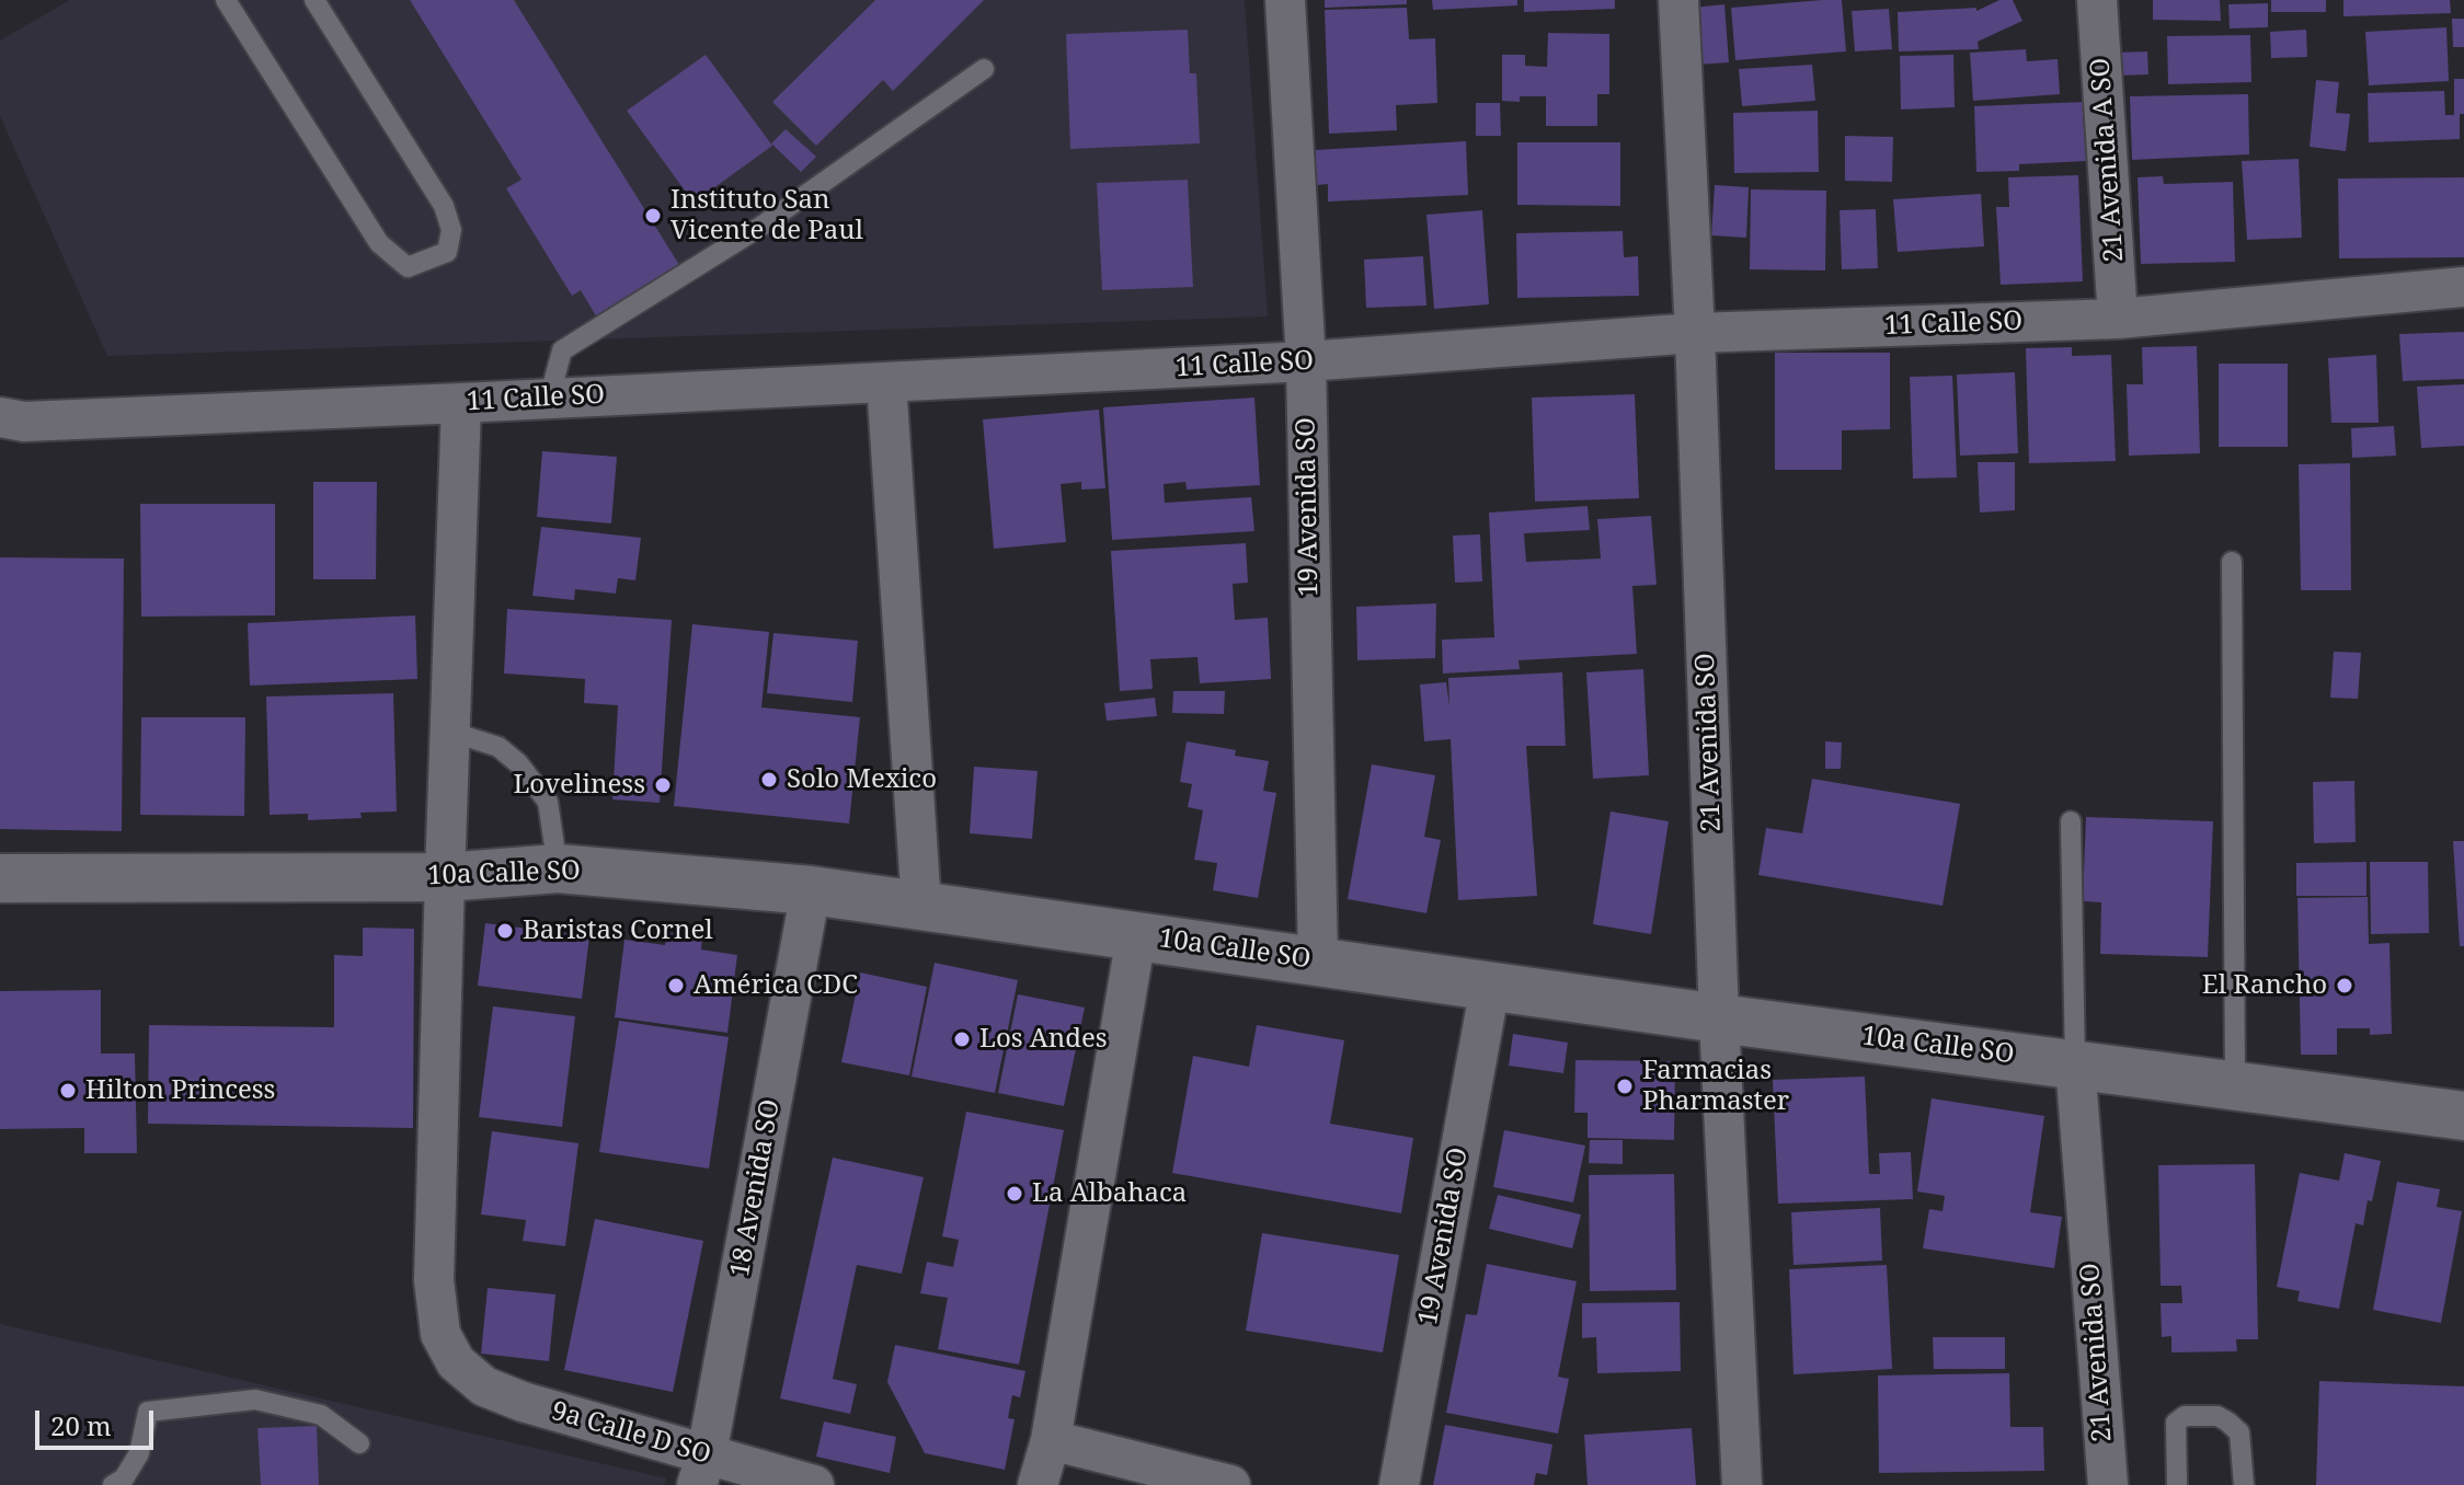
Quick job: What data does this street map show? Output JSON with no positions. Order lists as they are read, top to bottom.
{
  "streets": {
    "street": [
      "21 Avenida A SO",
      "11 Calle SO",
      "19 Avenida SO",
      "21 Avenida SO",
      "10a Calle SO",
      "18 Avenida SO",
      "9a Calle D SO"
    ]
  },
  "crossings": [
    ["21 Avenida A SO", "11 Calle SO"],
    ["11 Calle SO", "19 Avenida SO"],
    ["11 Calle SO", "21 Avenida SO"],
    ["19 Avenida SO", "10a Calle SO"],
    ["21 Avenida SO", "10a Calle SO"],
    ["10a Calle SO", "18 Avenida SO"],
    ["10a Calle SO", "9a Calle D SO"],
    ["18 Avenida SO", "9a Calle D SO"]
  ],
  "places": [
    "Instituto San Vicente de Paul",
    "Solo Mexico",
    "Loveliness",
    "Baristas Cornel",
    "América CDC",
    "El Rancho",
    "Los Andes",
    "Farmacias Pharmaster",
    "Hilton Princess",
    "La Albahaca"
  ],
  "scale_bar": "20 m"
}
